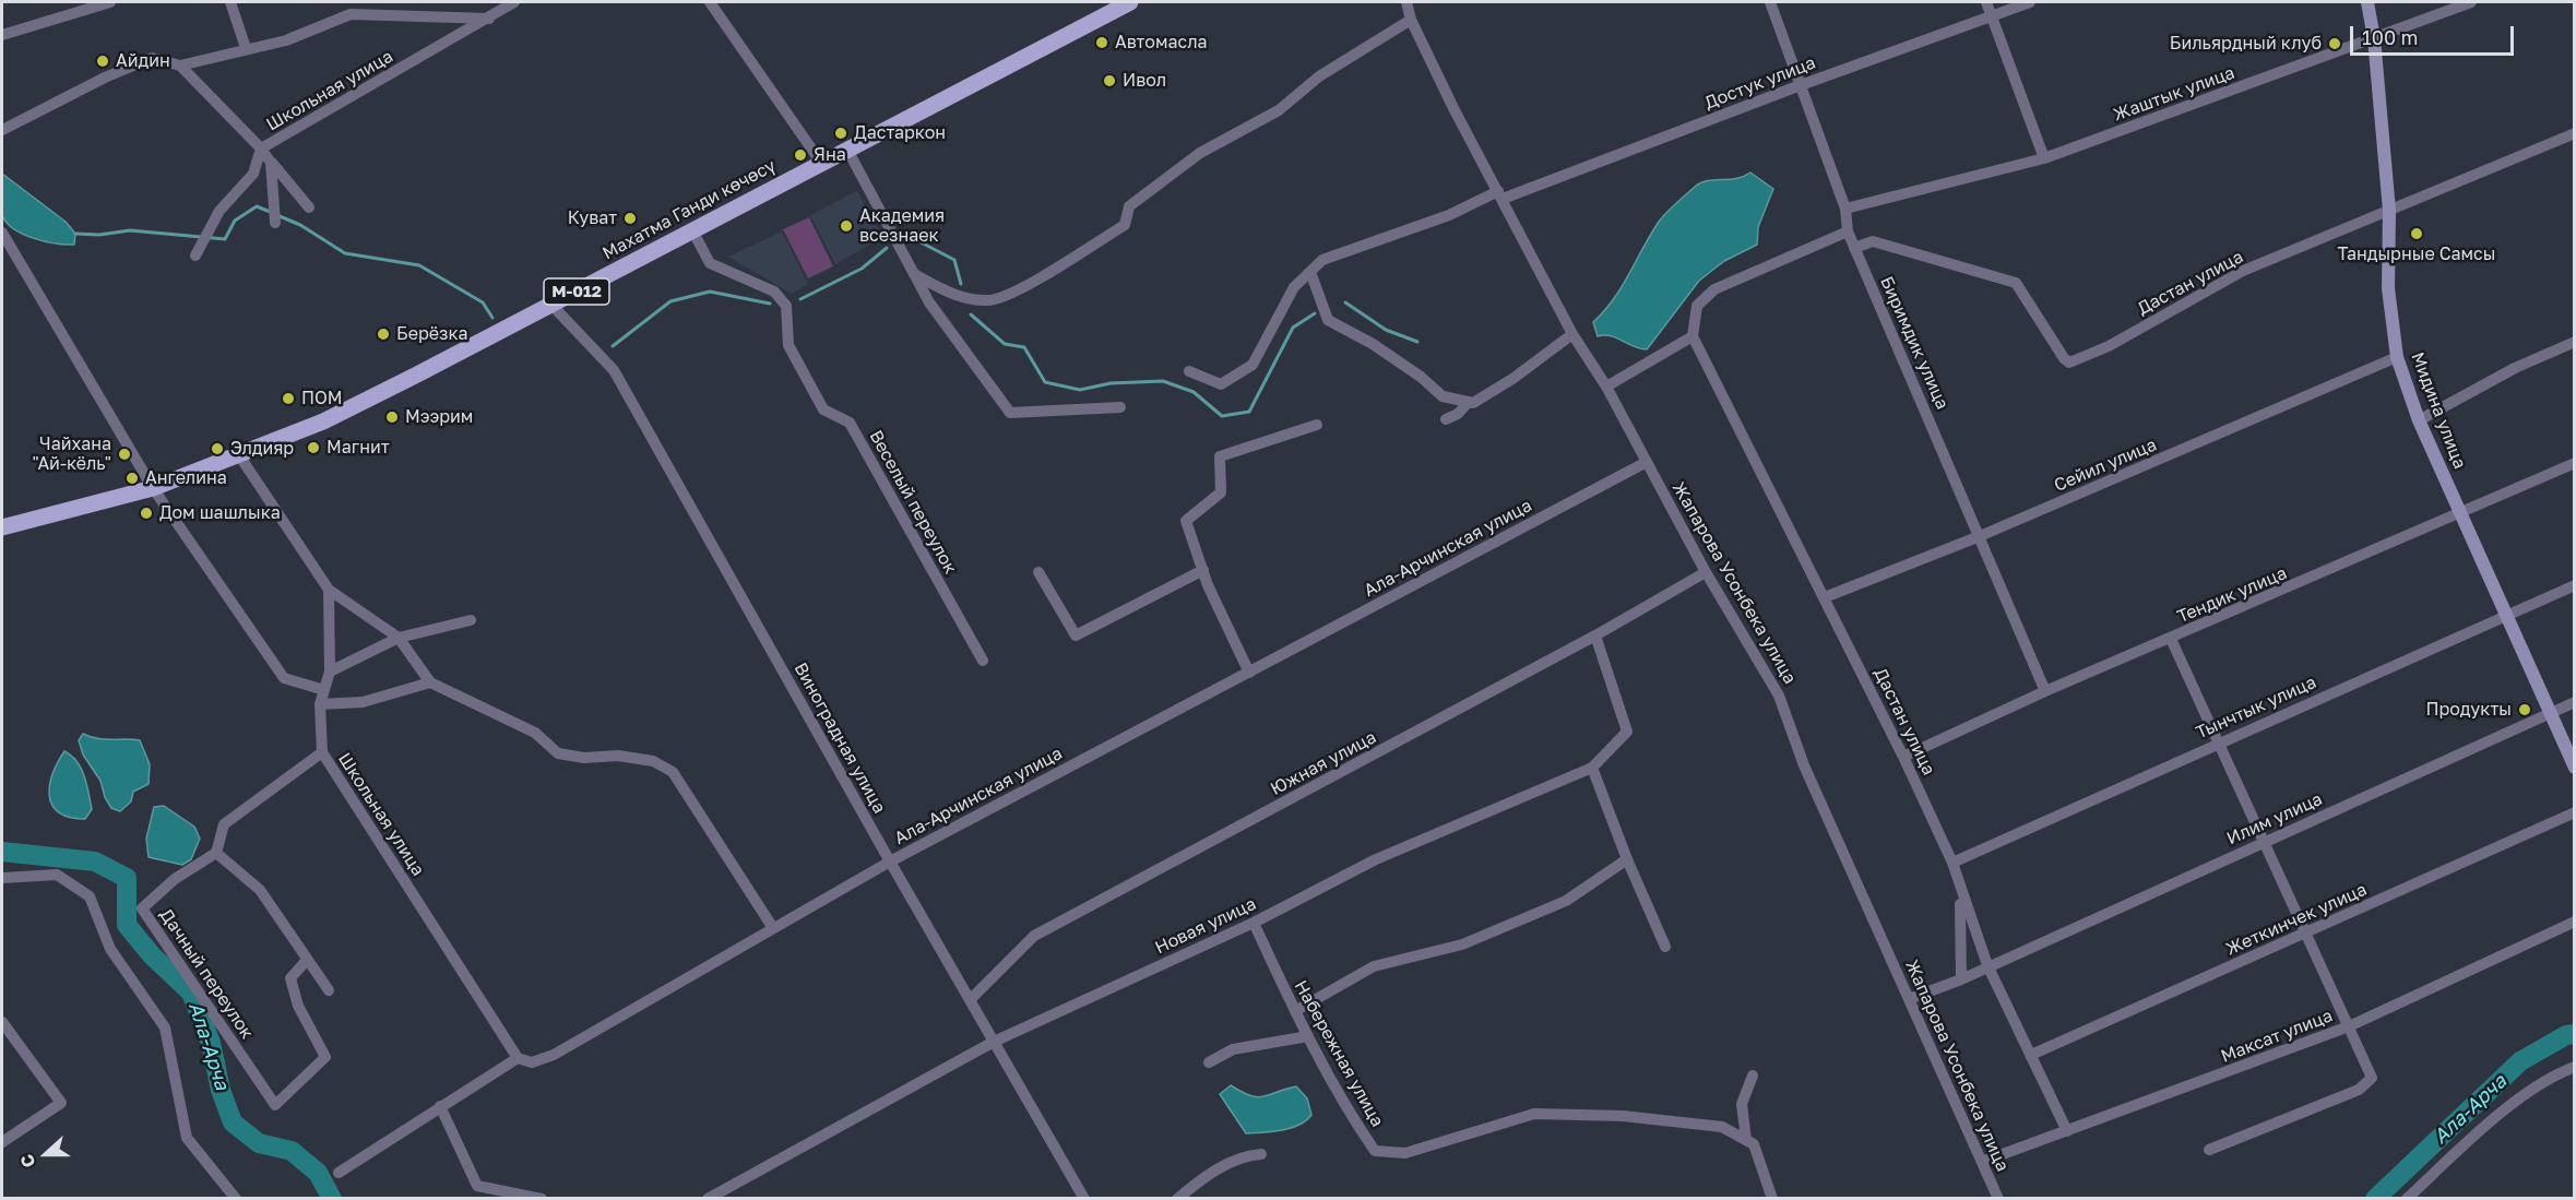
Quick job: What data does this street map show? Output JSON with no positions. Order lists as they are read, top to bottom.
{
  "streets": {
    "main road": ["Махатма Ганди көчөсү", "М-012"],
    "street": [
      "Достук улица",
      "Школьная улица",
      "Жаштык улица",
      "Дастан улица",
      "Биримдик улица",
      "Мидина улица",
      "Сейил улица",
      "Веселый переулок",
      "Ала-Арчинская улица",
      "Жапарова Усонбека улица",
      "Тендик улица",
      "Тынчтык улица",
      "Виноградная улица",
      "Южная улица",
      "Илим улица",
      "Жеткинчек улица",
      "Новая улица",
      "Дачный переулок",
      "Максат улица",
      "Набережная улица"
    ]
  },
  "crossings": [
    ["Достук улица", "Биримдик улица"],
    ["Достук улица", "Жапарова Усонбека улица"],
    ["Школьная улица", "Ала-Арчинская улица"],
    ["Жаштык улица", "Биримдик улица"],
    ["Жаштык улица", "Мидина улица"],
    ["Махатма Ганди көчөсү", "Веселый переулок"],
    ["Махатма Ганди көчөсү", "Виноградная улица"],
    ["Дастан улица", "Биримдик улица"],
    ["Дастан улица", "Мидина улица"],
    ["Дастан улица", "Сейил улица"],
    ["Дастан улица", "Тендик улица"],
    ["Дастан улица", "Тынчтык улица"],
    ["Дастан улица", "Илим улица"],
    ["Дастан улица", "Жеткинчек улица"],
    ["Дастан улица", "Максат улица"],
    ["Биримдик улица", "Сейил улица"],
    ["Биримдик улица", "Тендик улица"],
    ["Мидина улица", "Сейил улица"],
    ["Мидина улица", "Тендик улица"],
    ["Мидина улица", "Тынчтык улица"],
    ["Мидина улица", "Илим улица"],
    ["Ала-Арчинская улица", "Жапарова Усонбека улица"],
    ["Ала-Арчинская улица", "Виноградная улица"],
    ["Жапарова Усонбека улица", "Южная улица"],
    ["Жапарова Усонбека улица", "Илим улица"],
    ["Жапарова Усонбека улица", "Максат улица"],
    ["Виноградная улица", "Южная улица"],
    ["Виноградная улица", "Новая улица"],
    ["Южная улица", "Новая улица"],
    ["Новая улица", "Набережная улица"]
  ],
  "water": ["Ала-Арча"],
  "places": [
    "Автомасла",
    "Бильярдный клуб",
    "Айдин",
    "Ивол",
    "Дастаркон",
    "Яна",
    "Куват",
    "Академия всезнаек",
    "Тандырные Самсы",
    "Берёзка",
    "ПОМ",
    "Мээрим",
    "Магнит",
    "Элдияр",
    "Чайхана \"Ай-кёль\"",
    "Ангелина",
    "Дом шашлыка",
    "Продукты"
  ],
  "scale_bar": "100 m",
  "north": "left"
}
